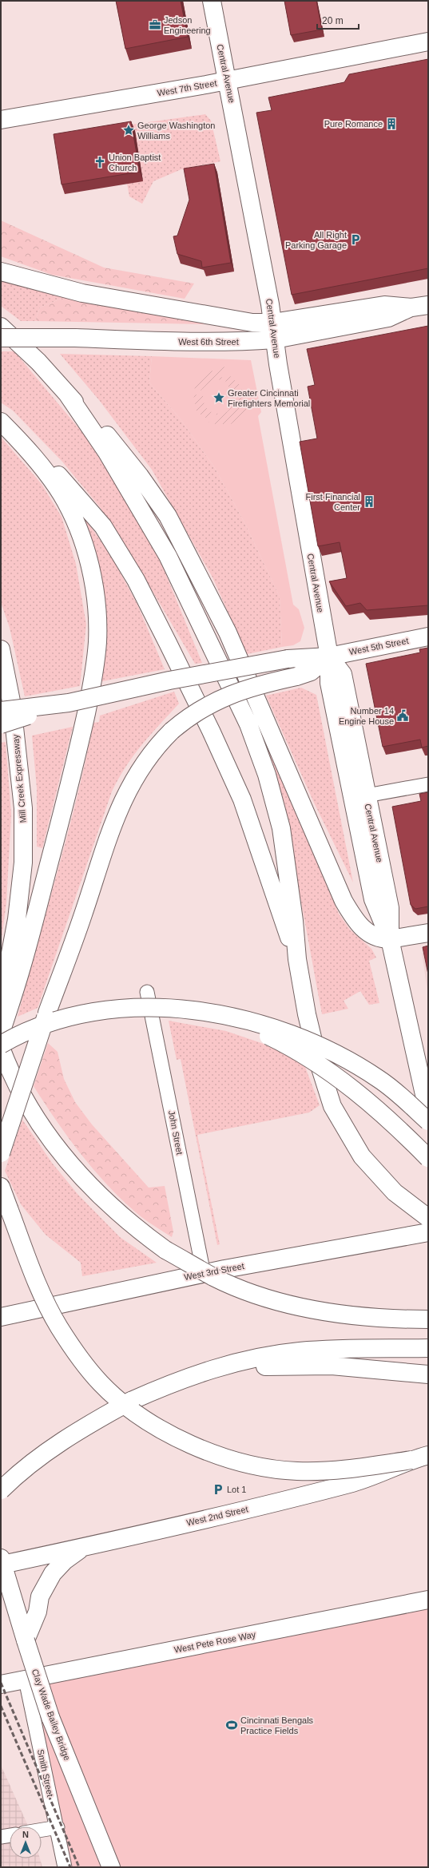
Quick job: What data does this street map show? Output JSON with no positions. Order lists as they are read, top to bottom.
{
  "streets": {
    "main road": [
      "Central Avenue",
      "West 7th Street",
      "West 6th Street",
      "West 5th Street",
      "Mill Creek Expressway",
      "West 3rd Street",
      "West 2nd Street",
      "West Pete Rose Way",
      "Clay Wade Bailey Bridge"
    ],
    "street": ["John Street", "Smith Street"]
  },
  "crossings": [
    ["Central Avenue", "West 7th Street"],
    ["Central Avenue", "West 6th Street"],
    ["Central Avenue", "West 5th Street"],
    ["John Street", "West 3rd Street"],
    ["West 2nd Street", "Clay Wade Bailey Bridge"],
    ["West Pete Rose Way", "Smith Street"]
  ],
  "places": {
    "office": ["Jedson Engineering"],
    "building": ["Pure Romance", "First Financial Center"],
    "place": ["George Washington Williams", "Greater Cincinnati Firefighters Memorial"],
    "church": ["Union Baptist Church"],
    "parking": ["All Right Parking Garage", "Lot 1"],
    "public building": ["Number 14 Engine House"],
    "sports": ["Cincinnati Bengals Practice Fields"]
  },
  "scale_bar": "20 m",
  "north": "top"
}
